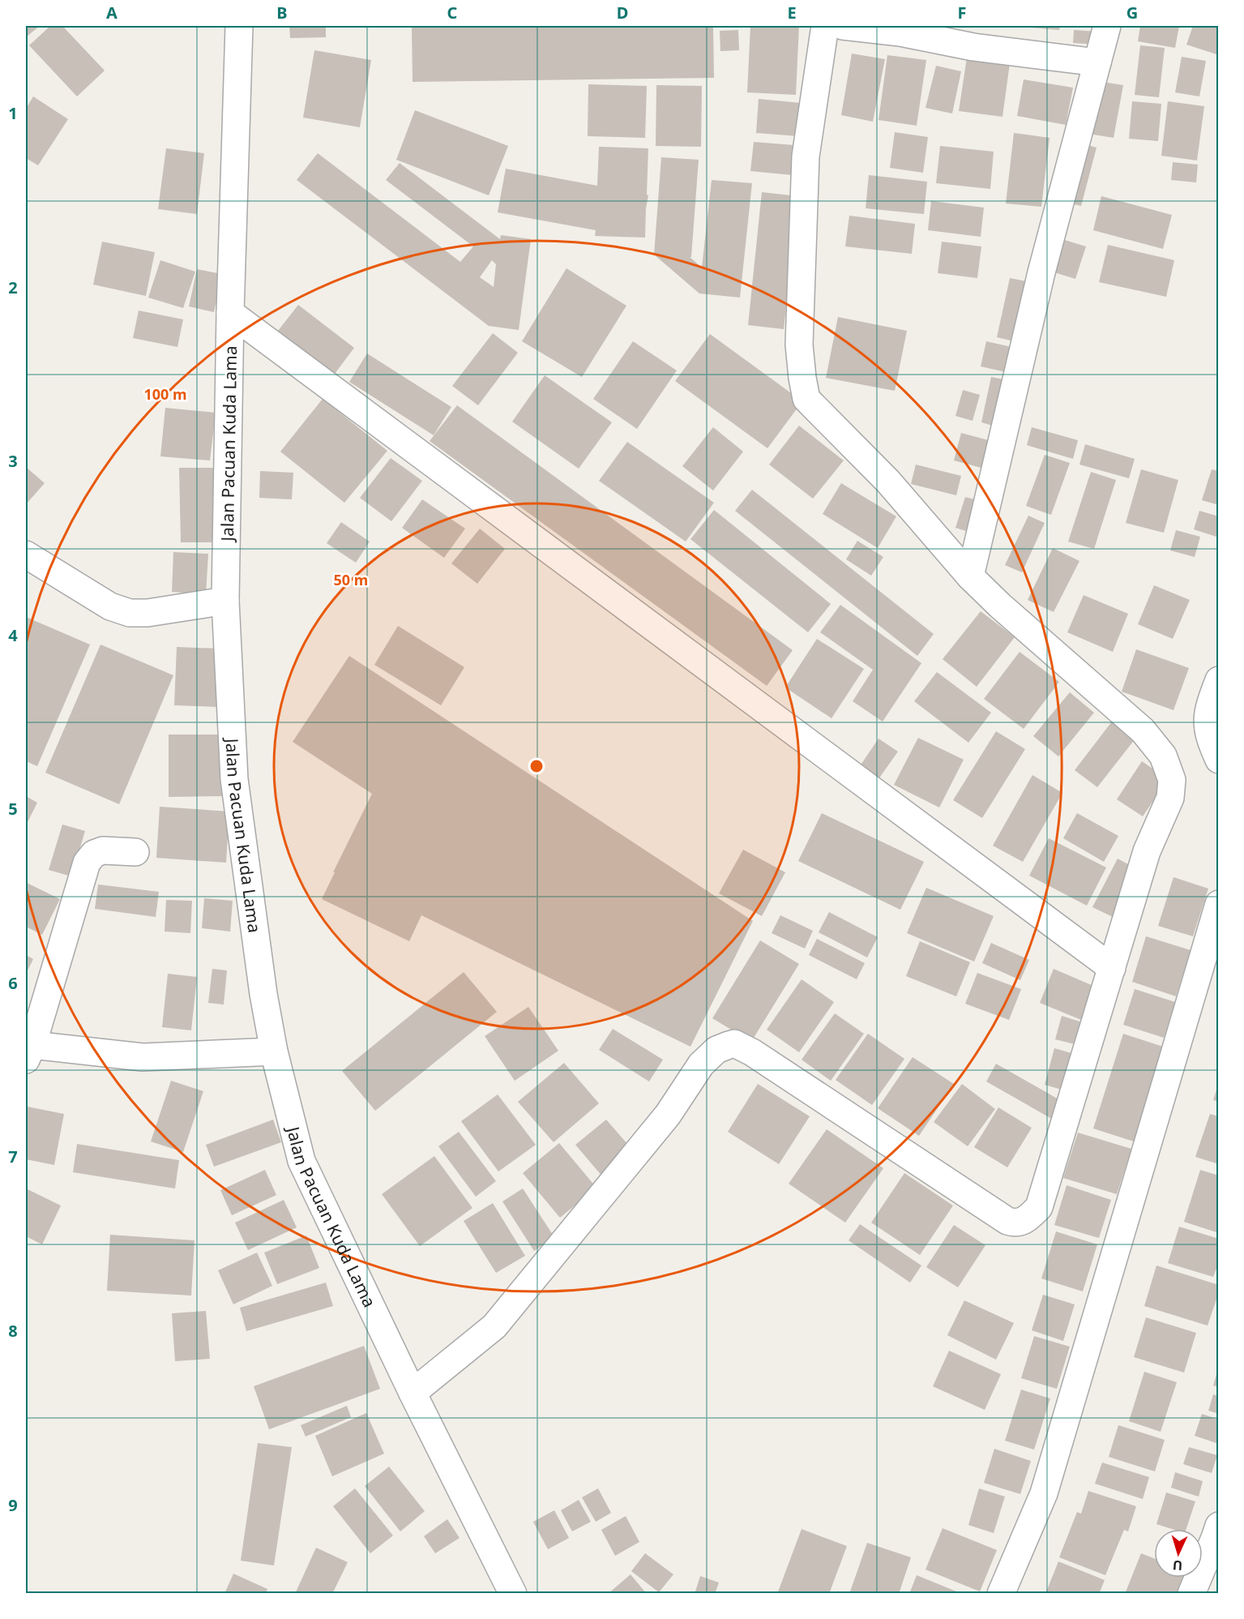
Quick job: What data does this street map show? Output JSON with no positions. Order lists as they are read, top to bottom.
{
  "streets": {
    "street": ["Jalan Pacuan Kuda Lama"]
  },
  "north": "bottom",
  "grid": {
    "columns": [
      "A",
      "B",
      "C",
      "D",
      "E",
      "F",
      "G"
    ],
    "rows": [
      "1",
      "2",
      "3",
      "4",
      "5",
      "6",
      "7",
      "8",
      "9"
    ]
  },
  "rings": ["100 m", "50 m"]
}
